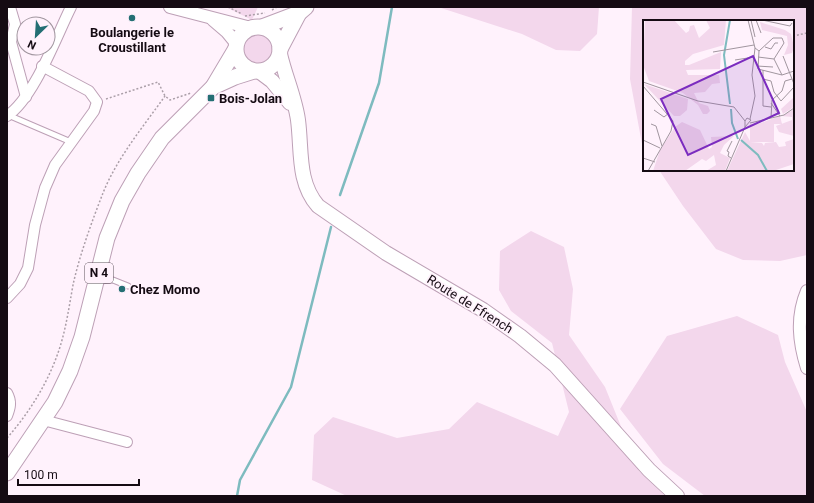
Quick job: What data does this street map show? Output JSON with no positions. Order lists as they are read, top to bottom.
{
  "streets": {
    "main road": ["N 4", "Route de Ffrench"]
  },
  "crossings": [
    ["N 4", "Route de Ffrench"]
  ],
  "places": {
    "other": ["Boulangerie le Croustillant", "Chez Momo"],
    "transit": ["Bois-Jolan"]
  },
  "scale_bar": "100 m",
  "north": "bottom left"
}
